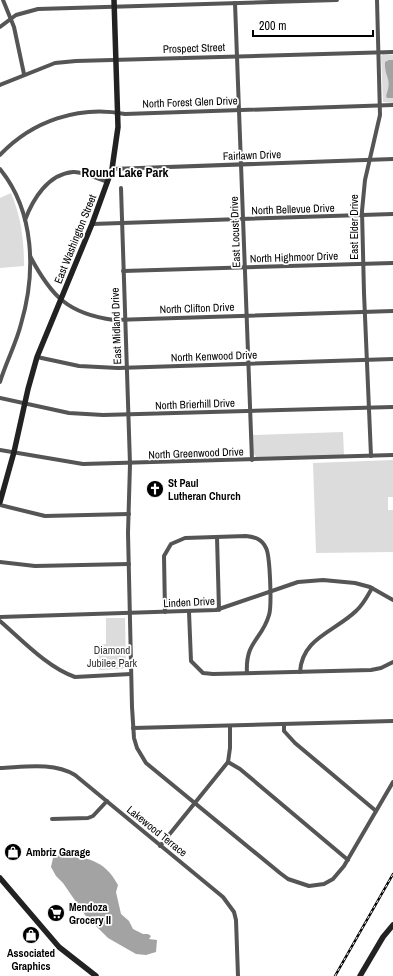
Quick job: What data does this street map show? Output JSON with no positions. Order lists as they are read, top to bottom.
{
  "streets": {
    "main road": ["East Washington Street"],
    "street": [
      "Prospect Street",
      "North Forest Glen Drive",
      "Fairlawn Drive",
      "North Bellevue Drive",
      "East Elder Drive",
      "East Locust Drive",
      "North Highmoor Drive",
      "North Clifton Drive",
      "East Midland Drive",
      "North Kenwood Drive",
      "North Brierhill Drive",
      "North Greenwood Drive",
      "Linden Drive",
      "Lakewood Terrace"
    ]
  },
  "crossings": [
    ["Prospect Street", "East Elder Drive"],
    ["Prospect Street", "East Locust Drive"],
    ["Prospect Street", "East Washington Street"],
    ["North Forest Glen Drive", "East Elder Drive"],
    ["North Forest Glen Drive", "East Locust Drive"],
    ["North Forest Glen Drive", "East Washington Street"],
    ["Fairlawn Drive", "East Elder Drive"],
    ["Fairlawn Drive", "East Locust Drive"],
    ["Fairlawn Drive", "East Washington Street"],
    ["North Bellevue Drive", "East Elder Drive"],
    ["North Bellevue Drive", "East Locust Drive"],
    ["North Bellevue Drive", "East Washington Street"],
    ["North Bellevue Drive", "East Midland Drive"],
    ["East Elder Drive", "North Highmoor Drive"],
    ["East Elder Drive", "North Clifton Drive"],
    ["East Elder Drive", "North Kenwood Drive"],
    ["East Elder Drive", "North Brierhill Drive"],
    ["East Elder Drive", "North Greenwood Drive"],
    ["East Locust Drive", "North Highmoor Drive"],
    ["East Locust Drive", "North Clifton Drive"],
    ["East Locust Drive", "North Kenwood Drive"],
    ["East Locust Drive", "North Brierhill Drive"],
    ["East Locust Drive", "North Greenwood Drive"],
    ["East Washington Street", "North Clifton Drive"],
    ["East Washington Street", "North Kenwood Drive"],
    ["East Washington Street", "North Brierhill Drive"],
    ["East Washington Street", "North Greenwood Drive"],
    ["North Highmoor Drive", "East Midland Drive"],
    ["North Clifton Drive", "East Midland Drive"],
    ["East Midland Drive", "North Kenwood Drive"],
    ["East Midland Drive", "North Brierhill Drive"],
    ["East Midland Drive", "North Greenwood Drive"],
    ["East Midland Drive", "Linden Drive"]
  ],
  "districts": ["Round Lake Park"],
  "parks": ["Diamond Jubilee Park"],
  "places": {
    "church": ["St Paul Lutheran Church"],
    "shop": ["Ambriz Garage", "Associated Graphics"],
    "supermarket": ["Mendoza Grocery II"]
  },
  "scale_bar": "200 m"
}
